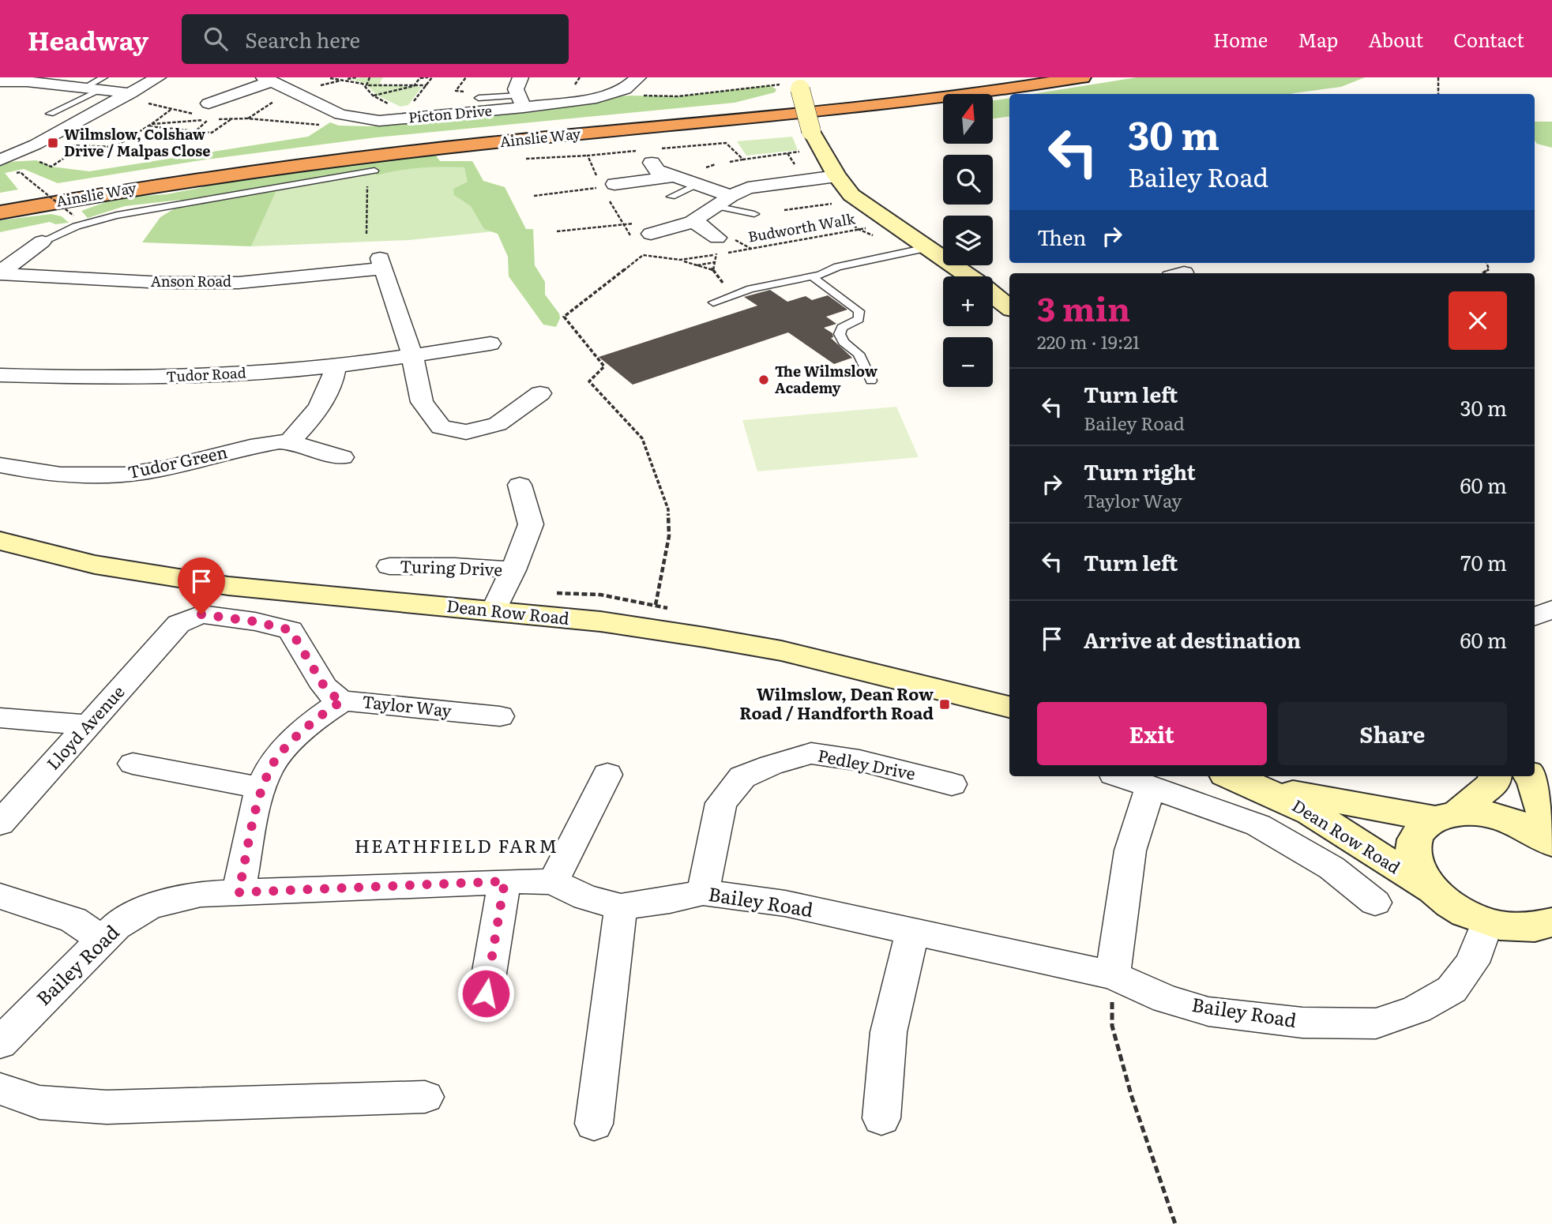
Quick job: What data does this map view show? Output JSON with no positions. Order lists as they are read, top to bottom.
{
  "streets": {
    "highway": ["Ainslie Way"],
    "street": [
      "Picton Drive",
      "Anson Road",
      "Tudor Road",
      "Tudor Green",
      "Turing Drive",
      "Dean Row Road",
      "Taylor Way",
      "Lloyd Avenue",
      "Pedley Drive",
      "Bailey Road"
    ],
    "path": ["Budworth Walk"]
  },
  "crossings": [
    ["Anson Road", "Tudor Road"],
    ["Turing Drive", "Dean Row Road"],
    ["Taylor Way", "Lloyd Avenue"],
    ["Taylor Way", "Bailey Road"],
    ["Pedley Drive", "Bailey Road"]
  ],
  "districts": ["HEATHFIELD FARM"],
  "places": {
    "transit": ["Wilmslow, Colshaw Drive / Malpas Close", "Wilmslow, Dean Row Road / Handforth Road"],
    "other": ["The Wilmslow Academy"]
  },
  "north": "top",
  "page": {
    "header": "Headway",
    "search": "Search here",
    "nav": [
      "Home",
      "Map",
      "About",
      "Contact"
    ],
    "map_buttons": ["+", "−"],
    "turn": ["30 m", "Bailey Road"],
    "then": "Then",
    "heading": ["3 min", "220 m · 19:21"],
    "list": [
      {
        "name": "Turn left",
        "note": "Bailey Road",
        "value": "30 m"
      },
      {
        "name": "Turn right",
        "note": "Taylor Way",
        "value": "60 m"
      },
      {
        "name": "Turn left",
        "value": "70 m"
      },
      {
        "name": "Arrive at destination",
        "value": "60 m"
      }
    ],
    "buttons": ["Exit", "Share"]
  }
}
